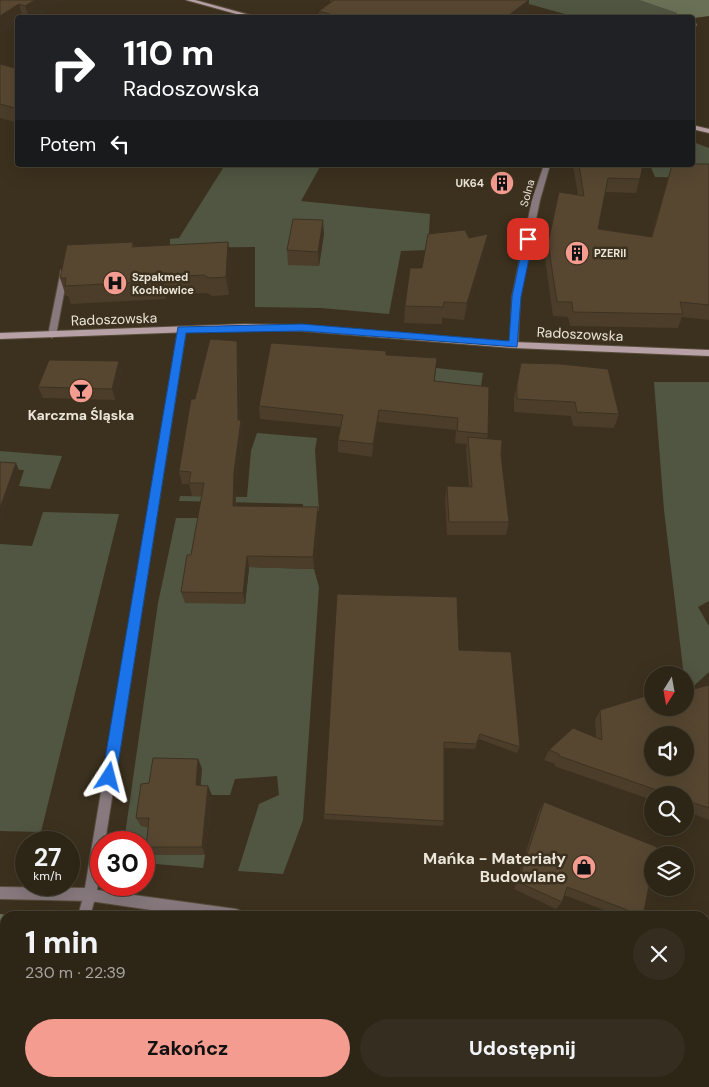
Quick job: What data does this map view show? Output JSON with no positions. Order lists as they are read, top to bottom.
{
  "streets": {
    "street": ["Solna", "Radoszowska"]
  },
  "crossings": [
    ["Solna", "Radoszowska"]
  ],
  "places": {
    "building": ["UK64", "PZERiI"],
    "hospital": ["Szpakmed Kochłowice"],
    "bar": ["Karczma Śląska"],
    "shop": ["Mańka - Materiały Budowlane"]
  },
  "north": "bottom",
  "page": {
    "turn": ["110 m", "Radoszowska"],
    "then": "Potem",
    "speed": "27 km/h",
    "limit": "30",
    "heading": ["1 min", "230 m · 22:39"],
    "buttons": ["Zakończ", "Udostępnij"]
  }
}
